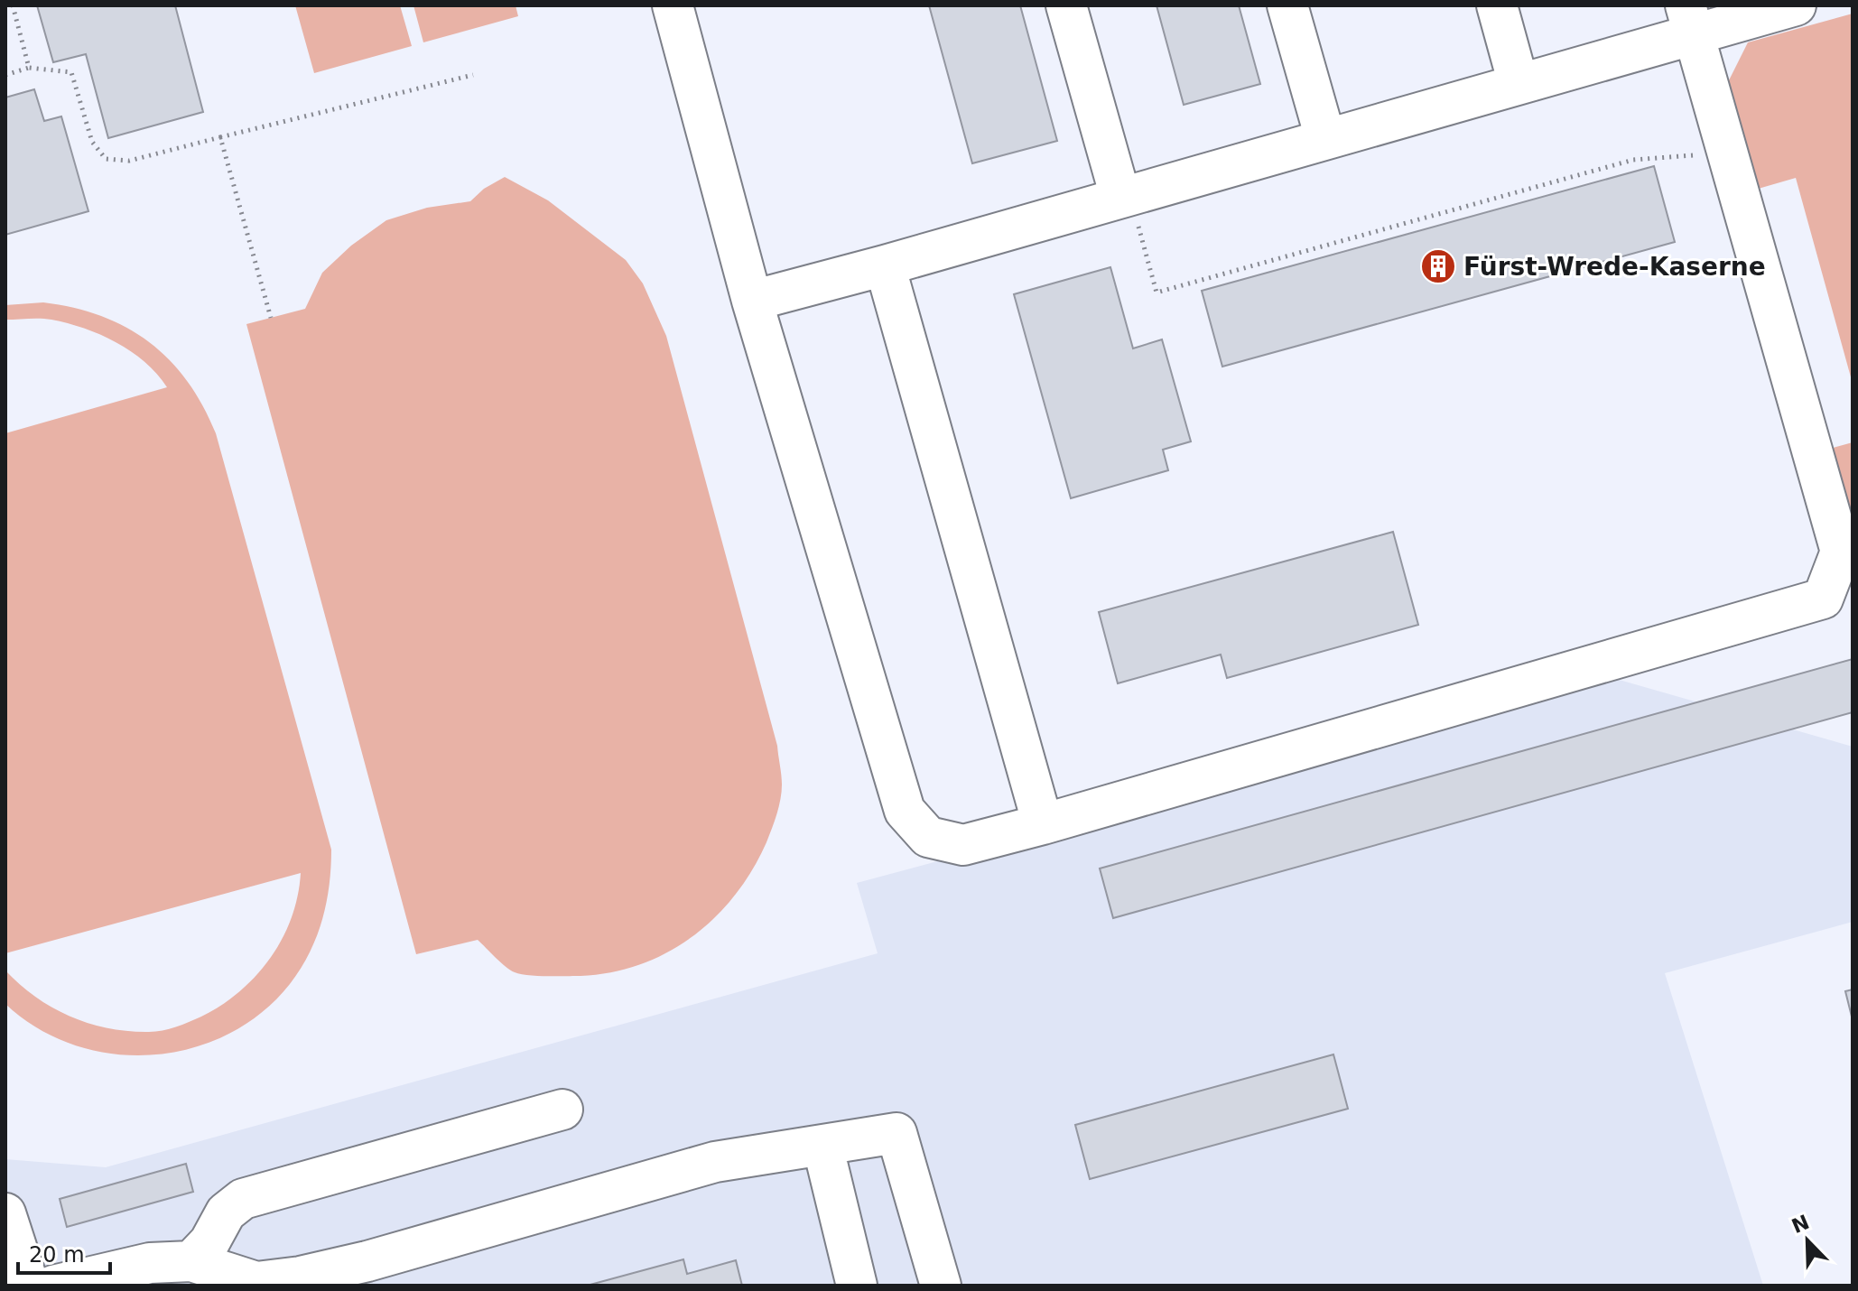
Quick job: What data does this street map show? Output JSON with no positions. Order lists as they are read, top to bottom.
{
  "places": {
    "building": ["Fürst-Wrede-Kaserne"]
  },
  "scale_bar": "20 m",
  "north": "top left"
}
